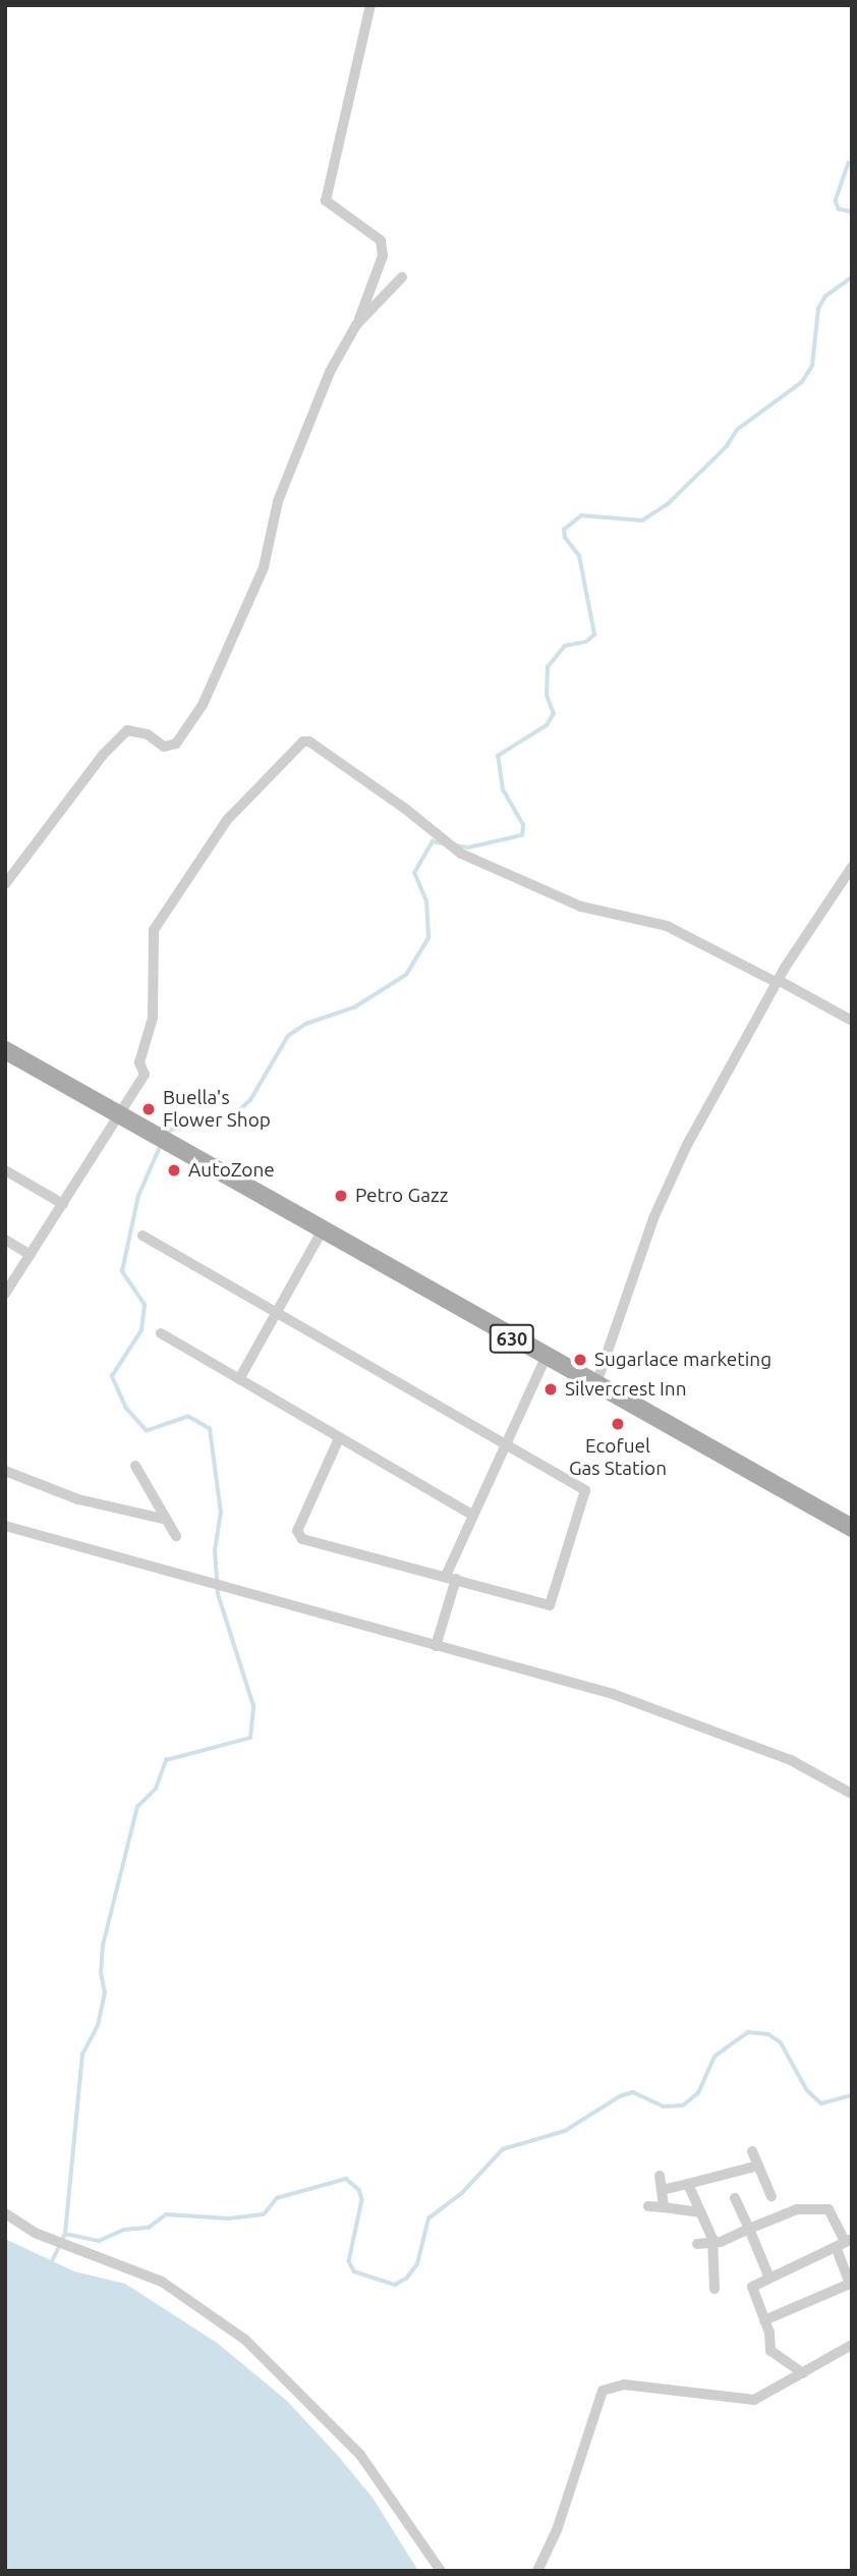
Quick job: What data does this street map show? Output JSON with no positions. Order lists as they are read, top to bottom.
{
  "streets": {
    "main road": ["630"]
  },
  "places": [
    "Buella's Flower Shop",
    "AutoZone",
    "Petro Gazz",
    "Sugarlace marketing",
    "Silvercrest Inn",
    "Ecofuel Gas Station"
  ]
}
